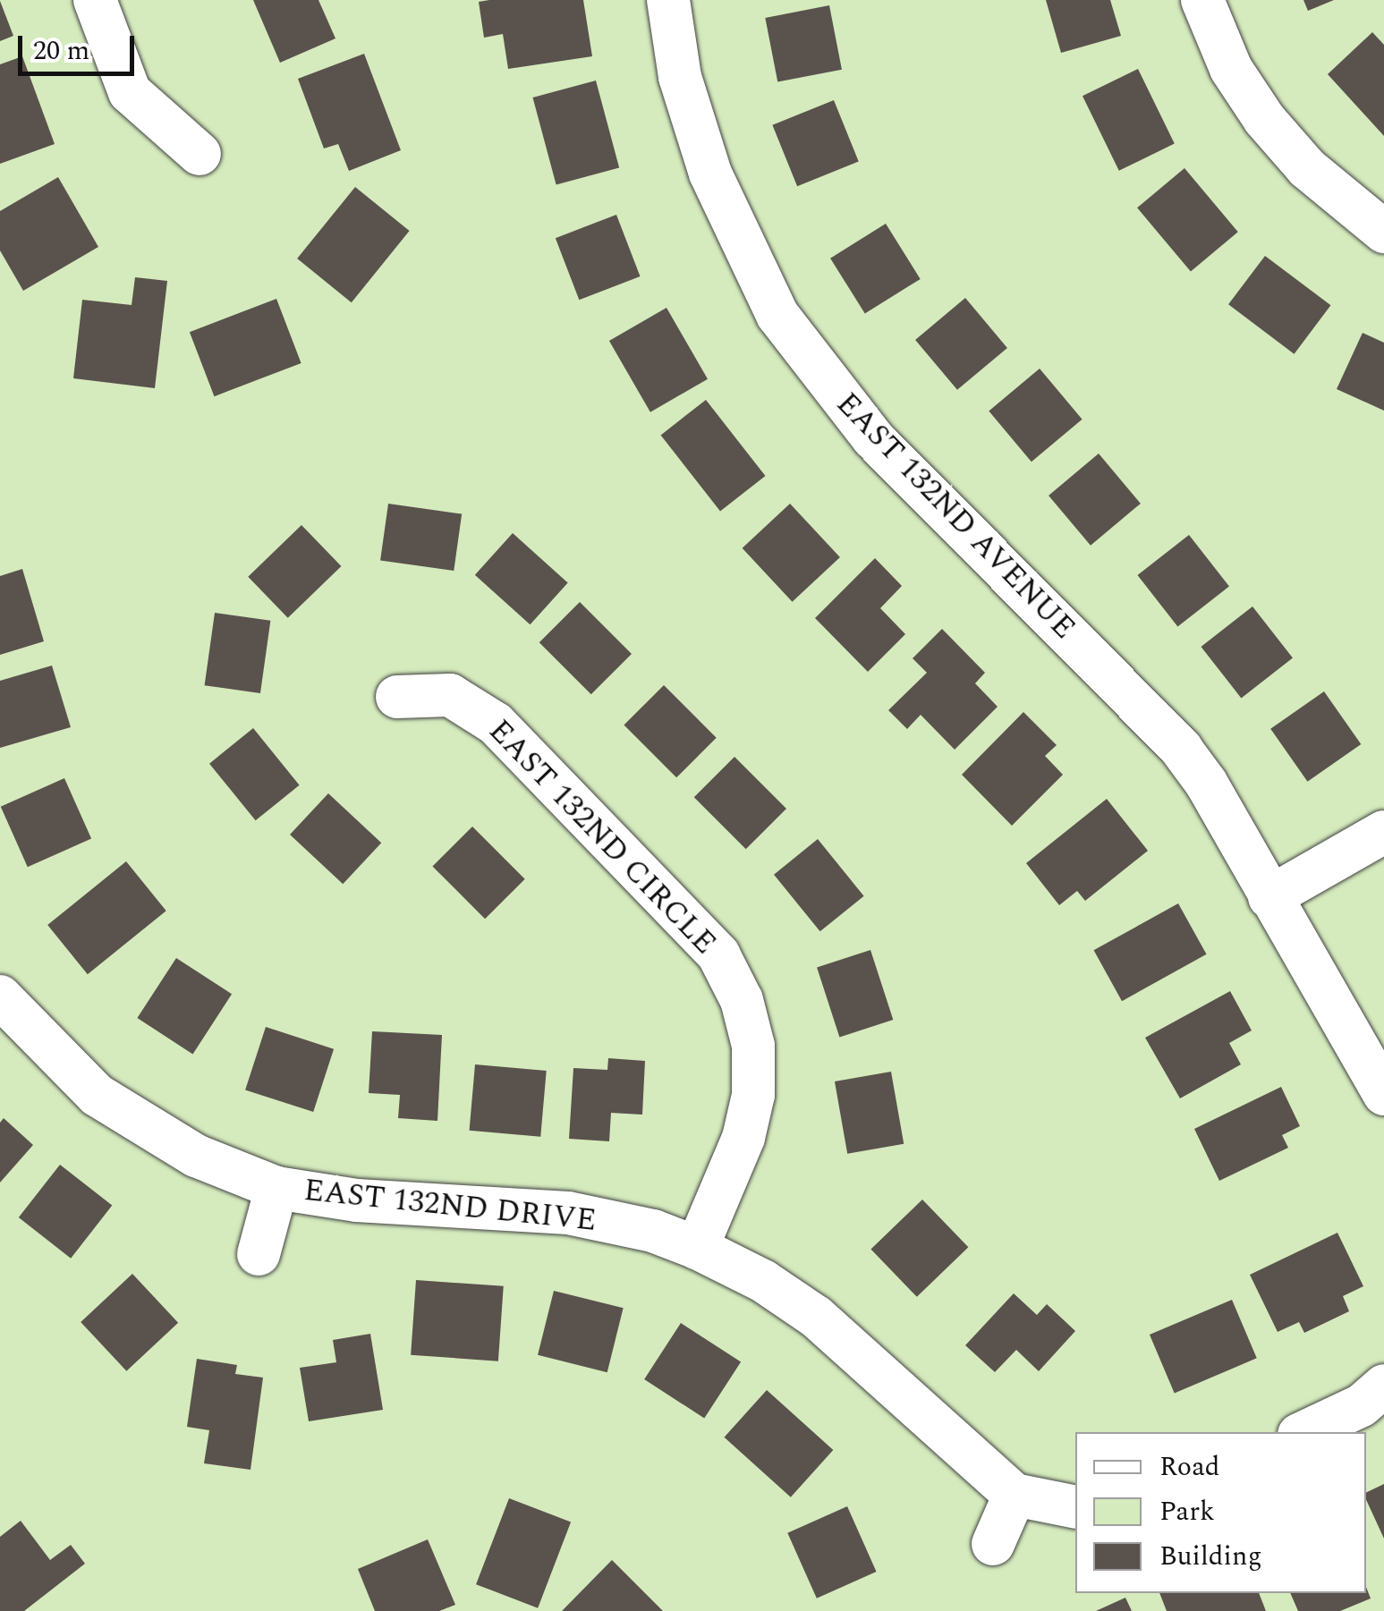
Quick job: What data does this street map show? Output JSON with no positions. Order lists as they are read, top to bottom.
{
  "streets": {
    "street": ["EAST 132ND AVENUE", "EAST 132ND CIRCLE", "EAST 132ND DRIVE"]
  },
  "crossings": [
    ["EAST 132ND CIRCLE", "EAST 132ND DRIVE"]
  ],
  "legend": ["Road", "Park", "Building"],
  "scale_bar": "20 m"
}
